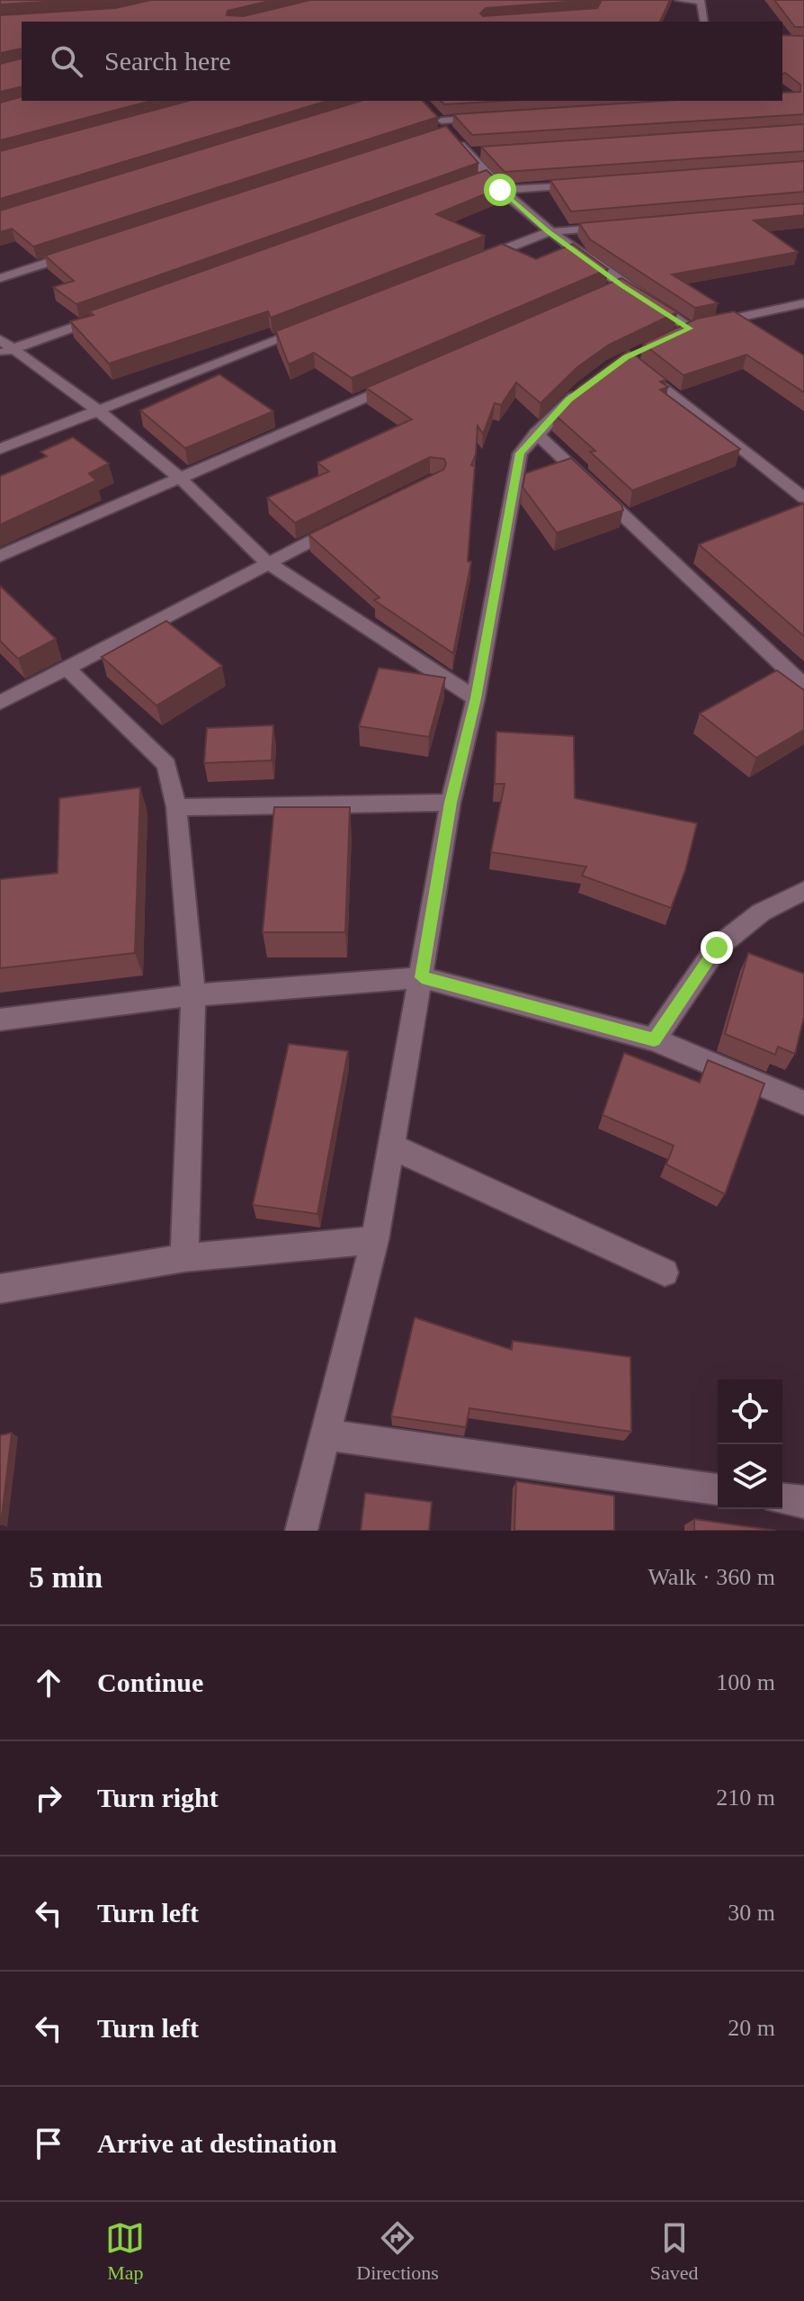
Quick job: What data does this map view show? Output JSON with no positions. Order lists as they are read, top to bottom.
{
  "page": {
    "search": "Search here",
    "heading": ["5 min", "Walk · 360 m"],
    "list": [
      ["Continue", "100 m"],
      ["Turn right", "210 m"],
      ["Turn left", "30 m"],
      ["Turn left", "20 m"],
      "Arrive at destination"
    ],
    "nav": ["Map", "Directions", "Saved"]
  }
}
